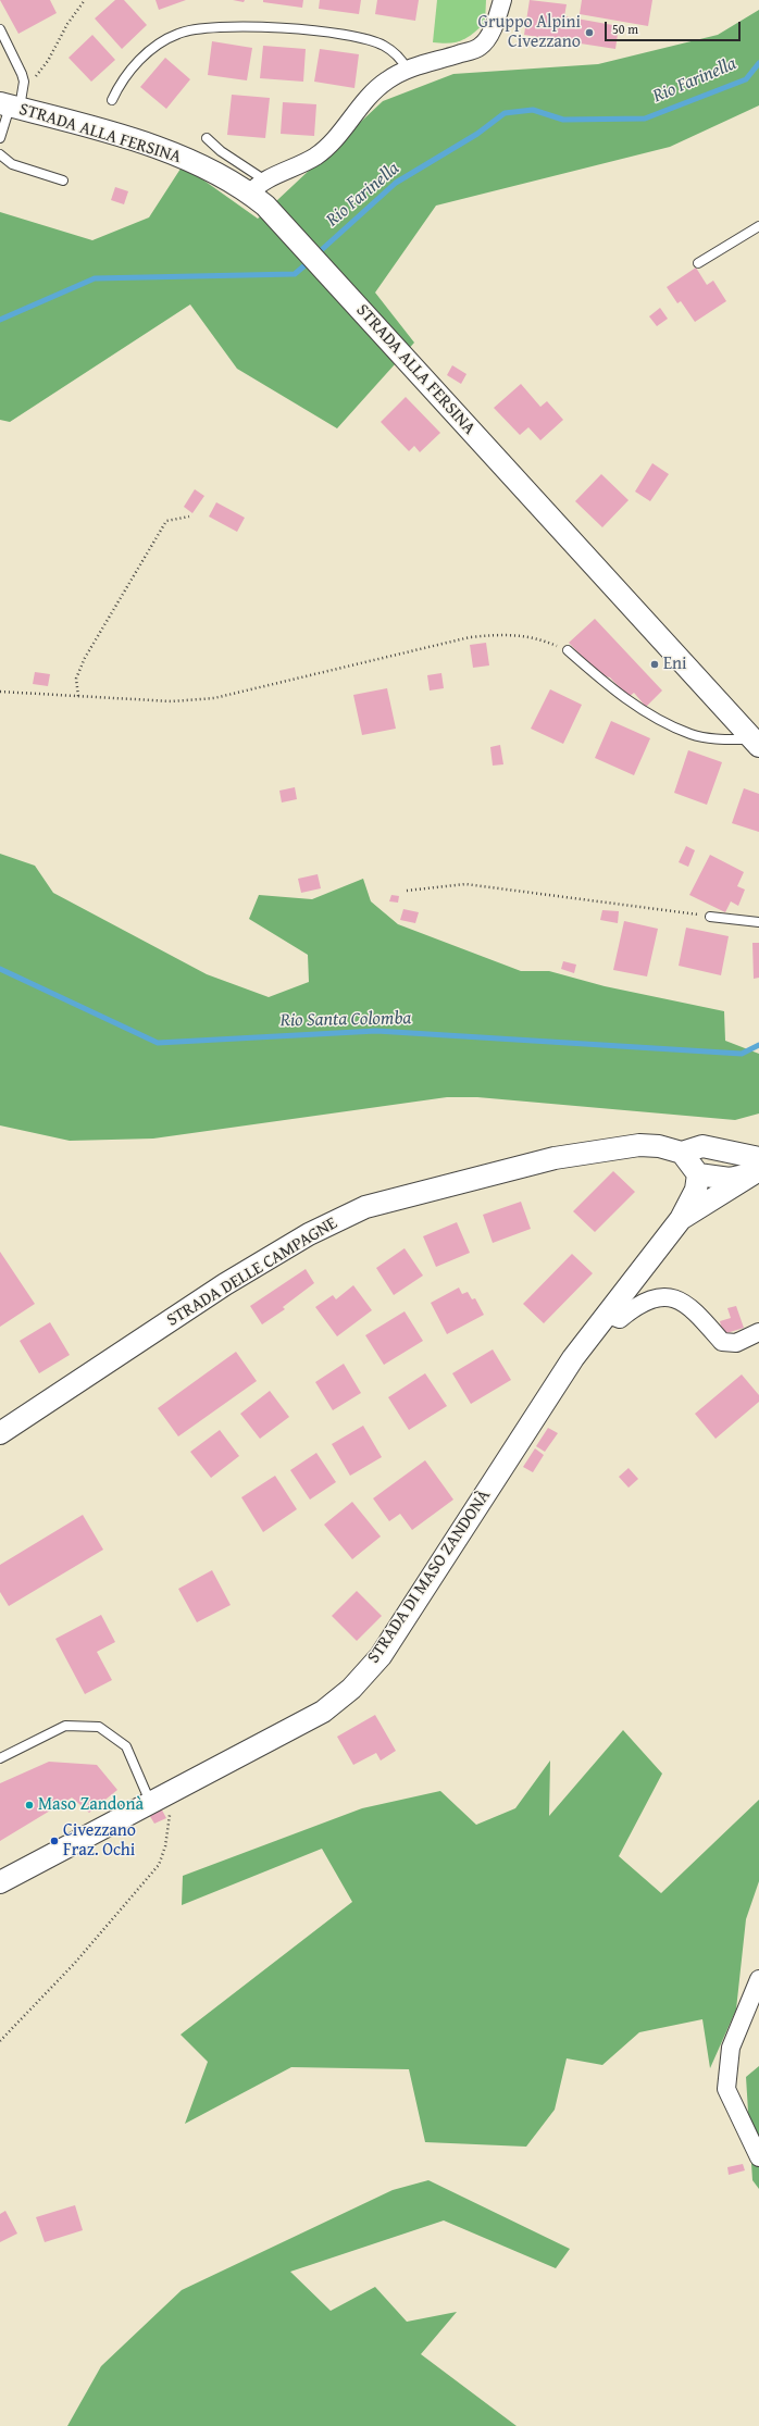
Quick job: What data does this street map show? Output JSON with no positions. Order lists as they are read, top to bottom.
{
  "streets": {
    "street": ["STRADA ALLA FERSINA", "STRADA DELLE CAMPAGNE", "STRADA DI MASO ZANDONÀ"]
  },
  "water": ["Rio Farinella", "Rio Santa Colomba"],
  "places": [
    "Gruppo Alpini Civezzano",
    "Eni",
    "Maso Zandonà",
    "Civezzano Fraz. Ochi"
  ],
  "scale_bar": "50 m"
}
